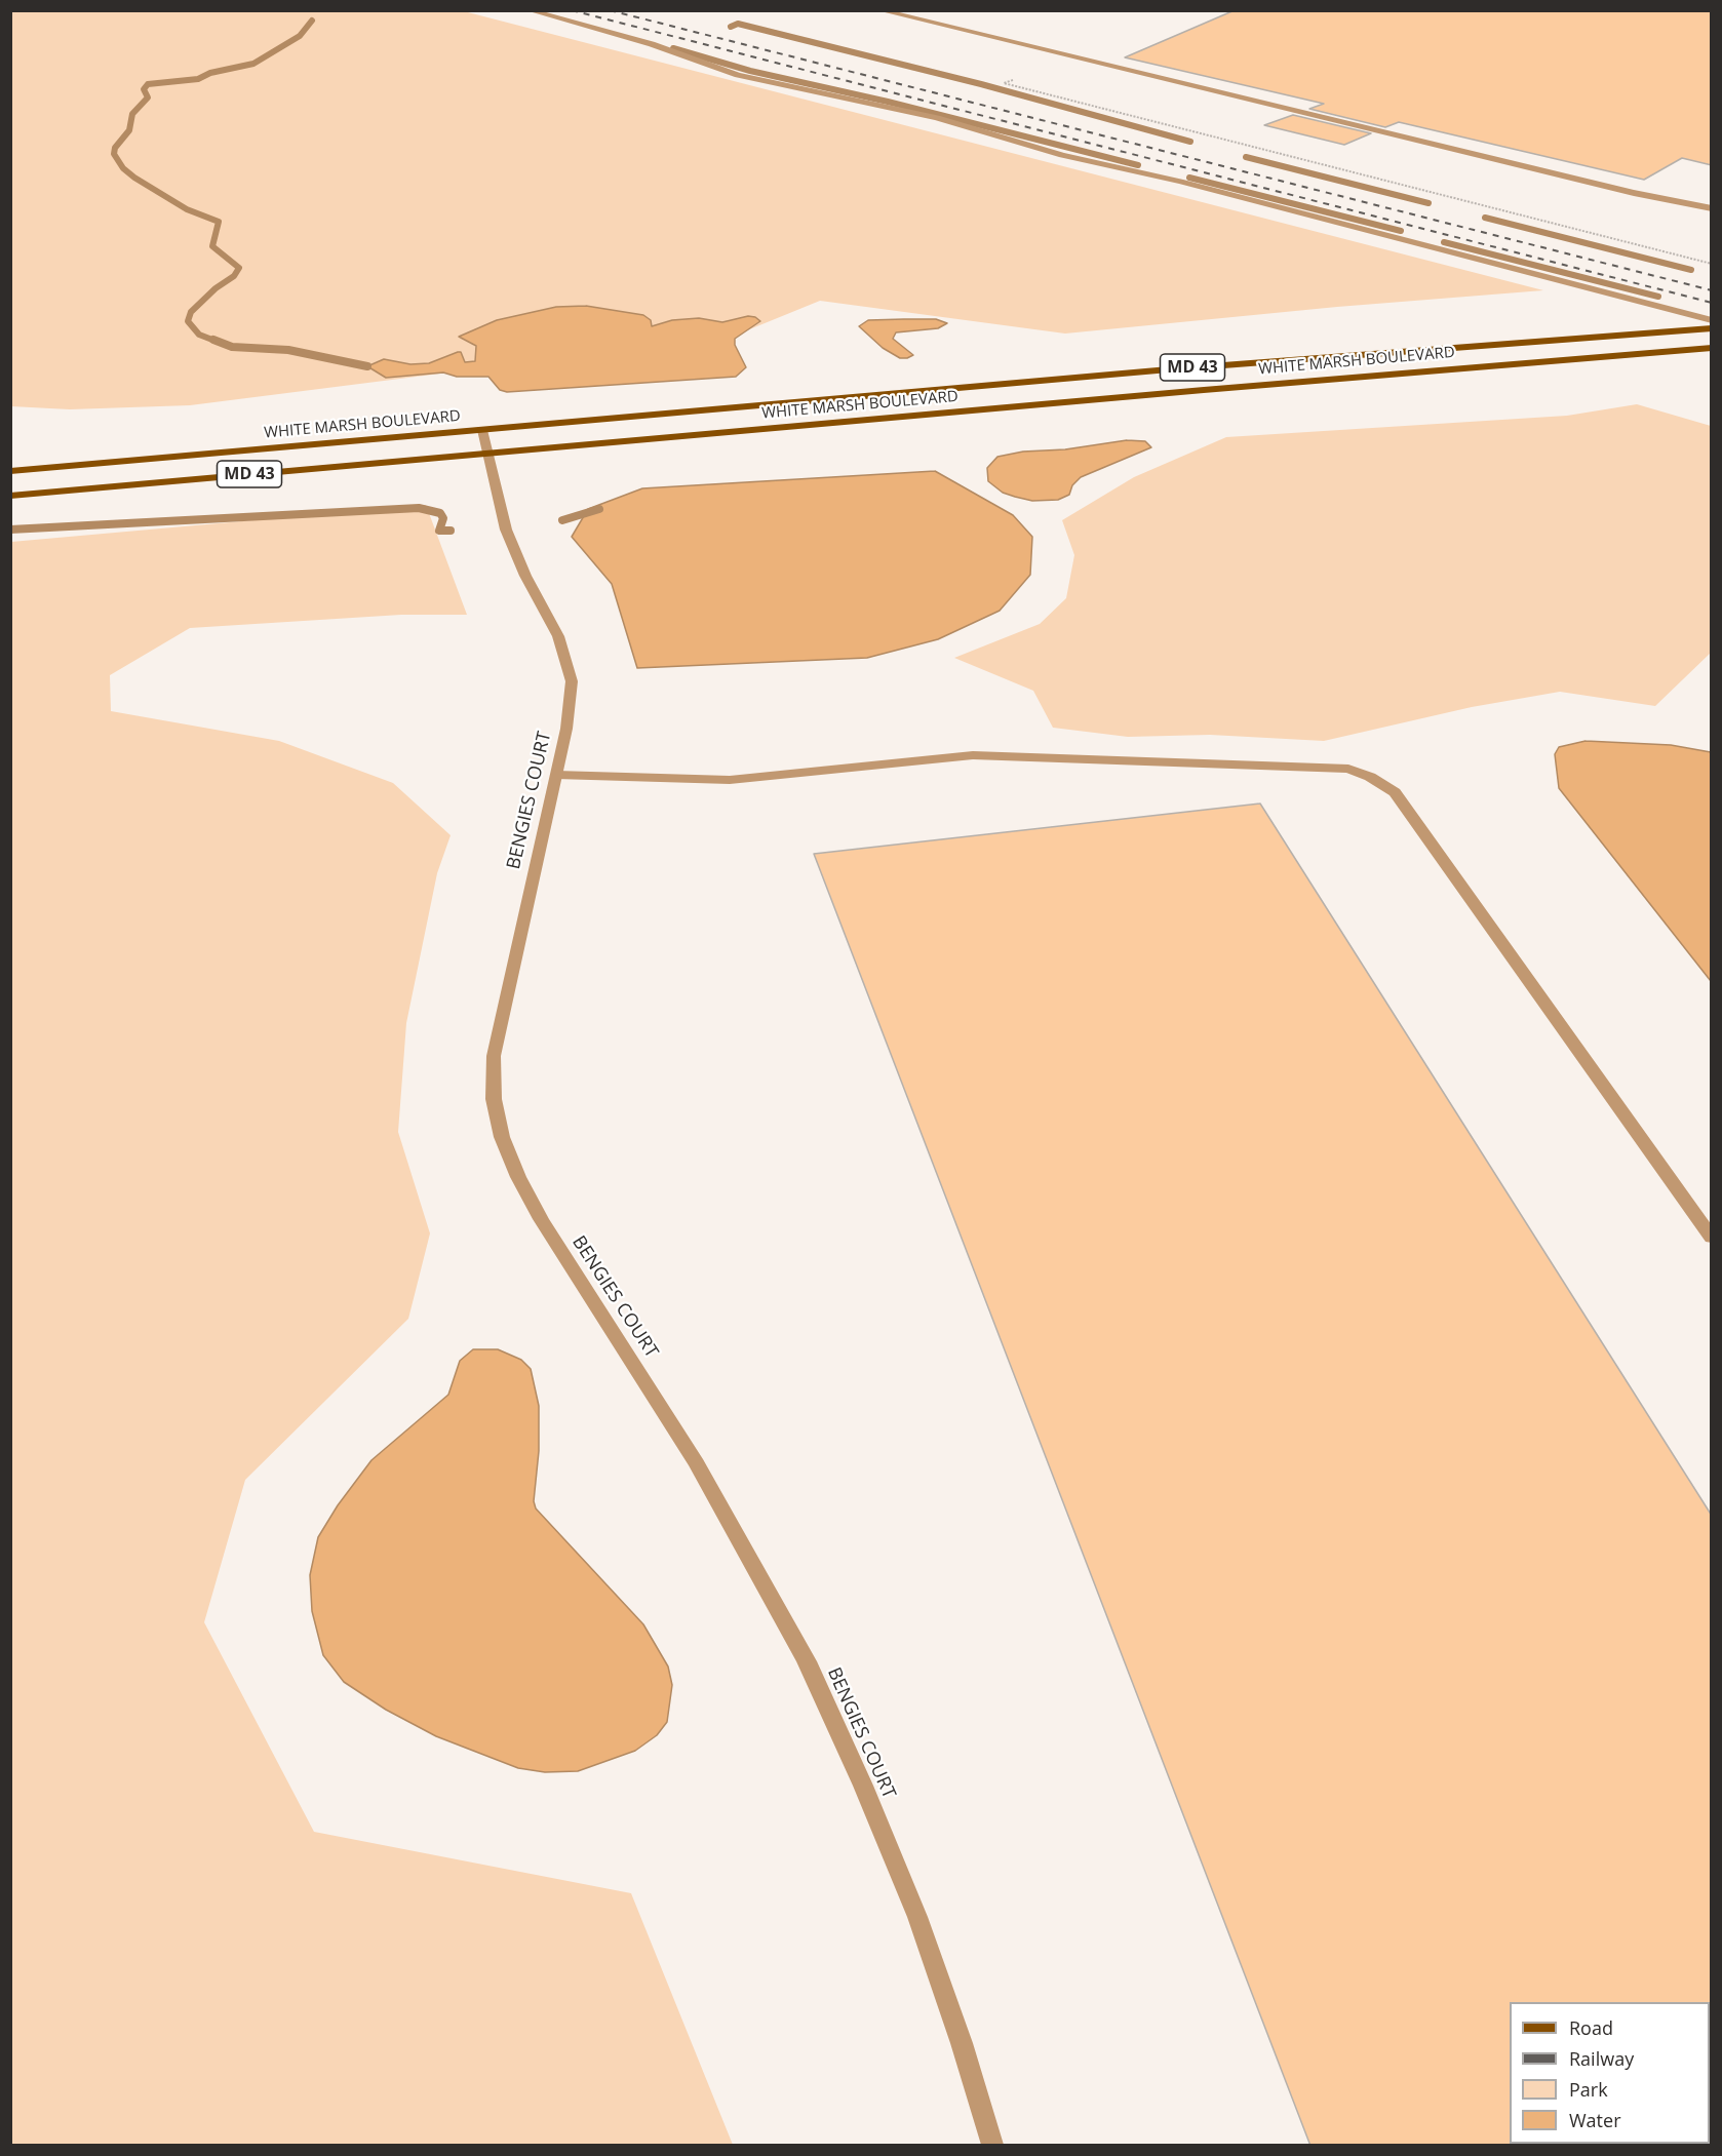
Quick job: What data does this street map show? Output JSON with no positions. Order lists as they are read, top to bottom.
{
  "streets": {
    "main road": ["WHITE MARSH BOULEVARD", "MD 43"],
    "street": ["BENGIES COURT"]
  },
  "crossings": [
    ["WHITE MARSH BOULEVARD", "BENGIES COURT"]
  ],
  "legend": [
    "Road",
    "Railway",
    "Park",
    "Water"
  ]
}
